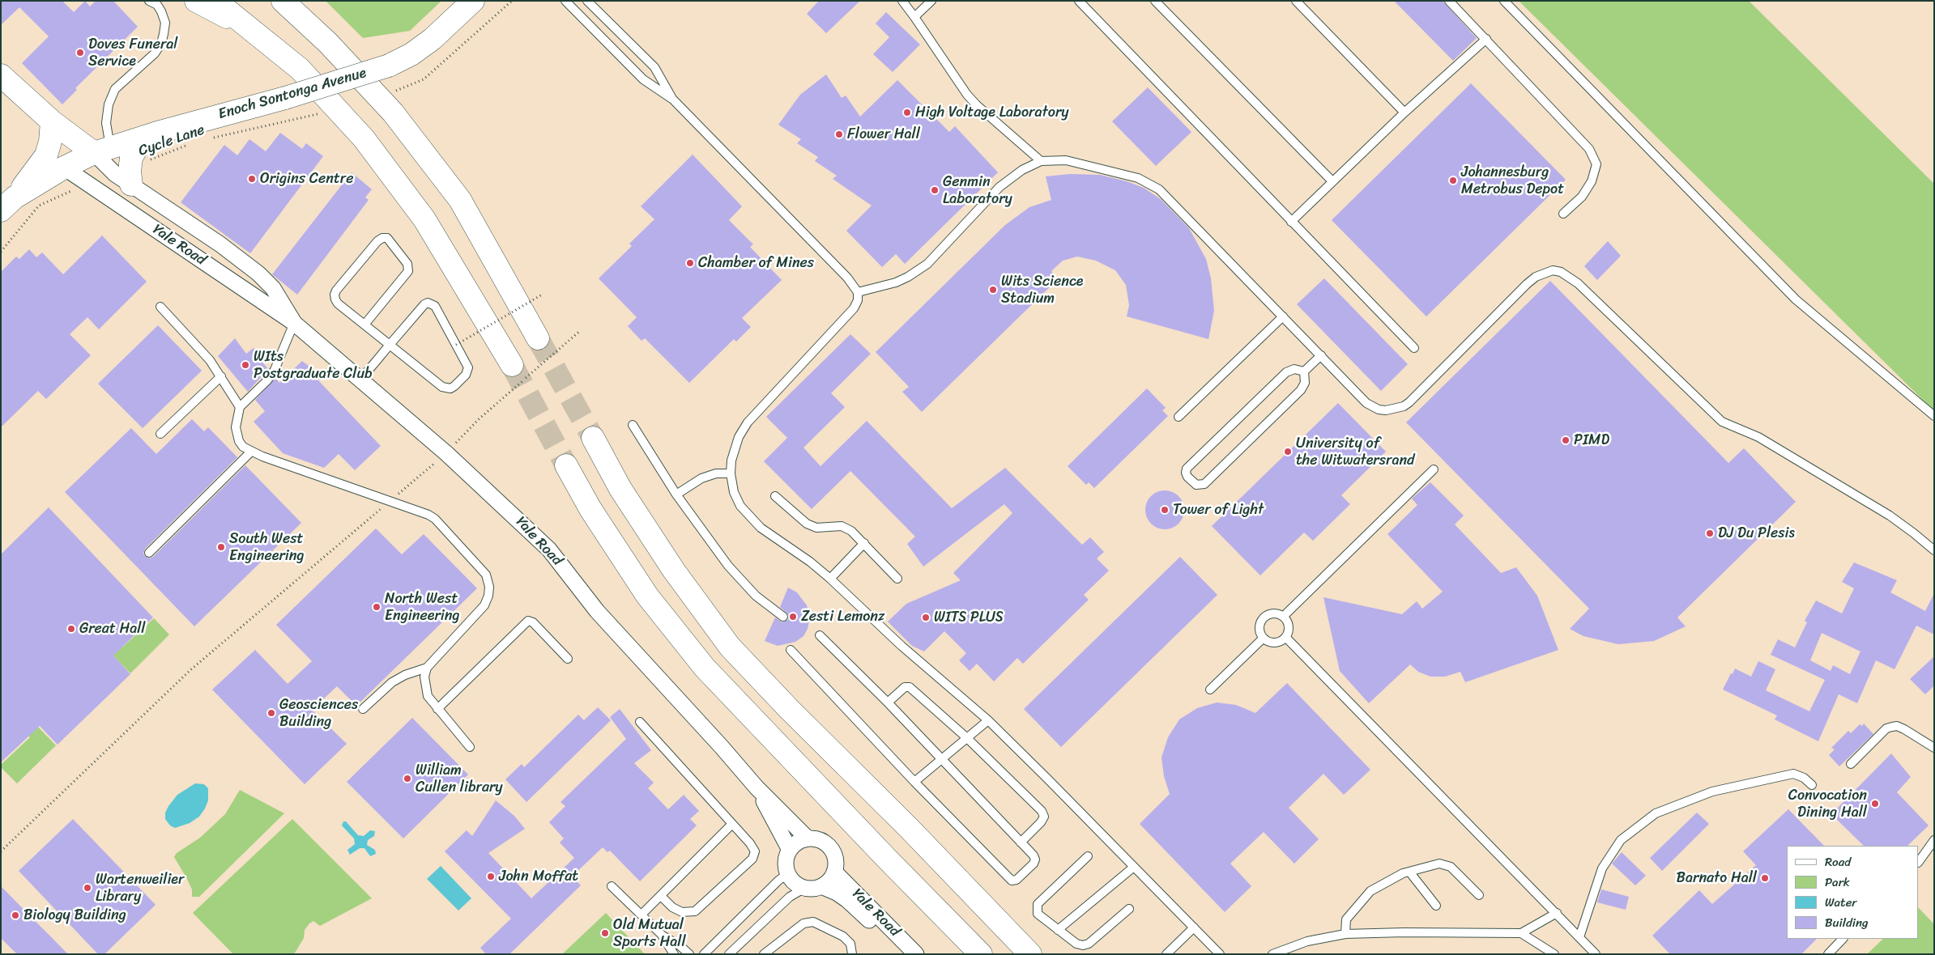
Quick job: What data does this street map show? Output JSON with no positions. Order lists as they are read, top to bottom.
{
  "streets": {
    "main road": ["Enoch Sontonga Avenue"],
    "street": ["Yale Road"],
    "path": ["Cycle Lane"]
  },
  "crossings": [
    ["Enoch Sontonga Avenue", "Yale Road"],
    ["Cycle Lane", "Yale Road"]
  ],
  "places": [
    "Doves Funeral Service",
    "High Voltage Laboratory",
    "Flower Hall",
    "Origins Centre",
    "Johannesburg Metrobus Depot",
    "Genmin Laboratory",
    "Chamber of Mines",
    "Wits Science Stadium",
    "WIts Postgraduate Club",
    "PIMD",
    "University of the Witwatersrand",
    "Tower of Light",
    "DJ Du Plesis",
    "South West Engineering",
    "North West Engineering",
    "Zesti Lemonz",
    "WITS PLUS",
    "Great Hall",
    "Geosciences Building",
    "William Cullen library",
    "Convocation Dining Hall",
    "John Moffat",
    "Barnato Hall",
    "Wartenweilier Library",
    "Biology Building",
    "Old Mutual Sports Hall"
  ],
  "legend": [
    "Road",
    "Park",
    "Water",
    "Building"
  ]
}
